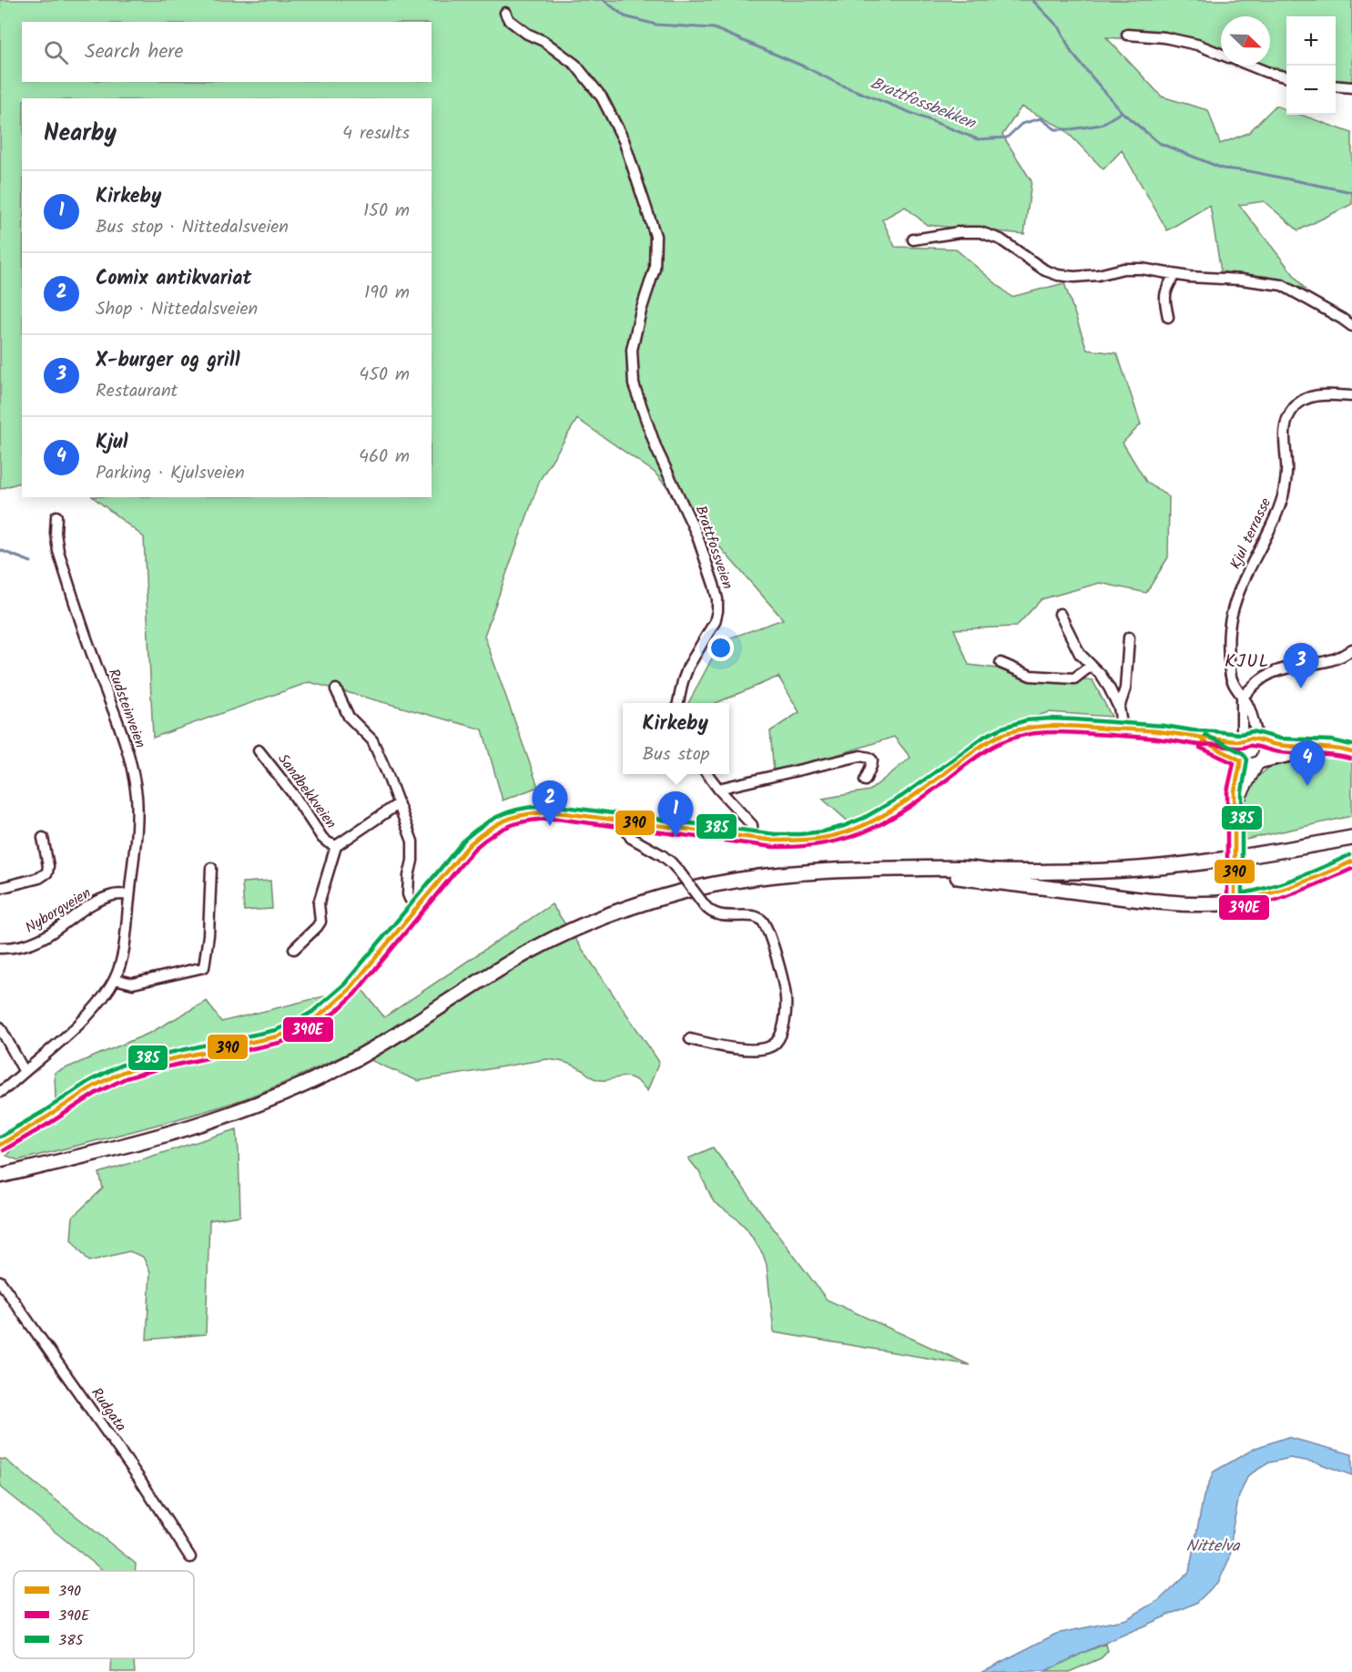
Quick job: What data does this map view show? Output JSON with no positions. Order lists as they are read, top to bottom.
{
  "streets": {
    "street": [
      "Kjul terrasse",
      "Brattfossveien",
      "Rudsteinveien",
      "Sandbekkveien",
      "Nyborgveien",
      "Rudgata"
    ]
  },
  "crossings": [
    ["Rudsteinveien", "Nyborgveien"]
  ],
  "districts": ["KJUL"],
  "water": ["Brattfossbekken", "Nittelva"],
  "lines": ["transit line 385", "transit line 390", "transit line 390E"],
  "legend": ["390", "390E", "385"],
  "north": "bottom right",
  "page": {
    "map_buttons": ["+", "−"],
    "search": "Search here",
    "heading": ["Nearby", "4 results"],
    "list": [
      {
        "mark": "1",
        "name": "Kirkeby",
        "note": "Bus stop · Nittedalsveien",
        "value": "150 m"
      },
      {
        "mark": "2",
        "name": "Comix antikvariat",
        "note": "Shop · Nittedalsveien",
        "value": "190 m"
      },
      {
        "mark": "3",
        "name": "X-burger og grill",
        "note": "Restaurant",
        "value": "450 m"
      },
      {
        "mark": "4",
        "name": "Kjul",
        "note": "Parking · Kjulsveien",
        "value": "460 m"
      }
    ],
    "pins": [
      "3",
      "4",
      "2",
      "1"
    ],
    "popup": ["Kirkeby", "Bus stop"]
  }
}
